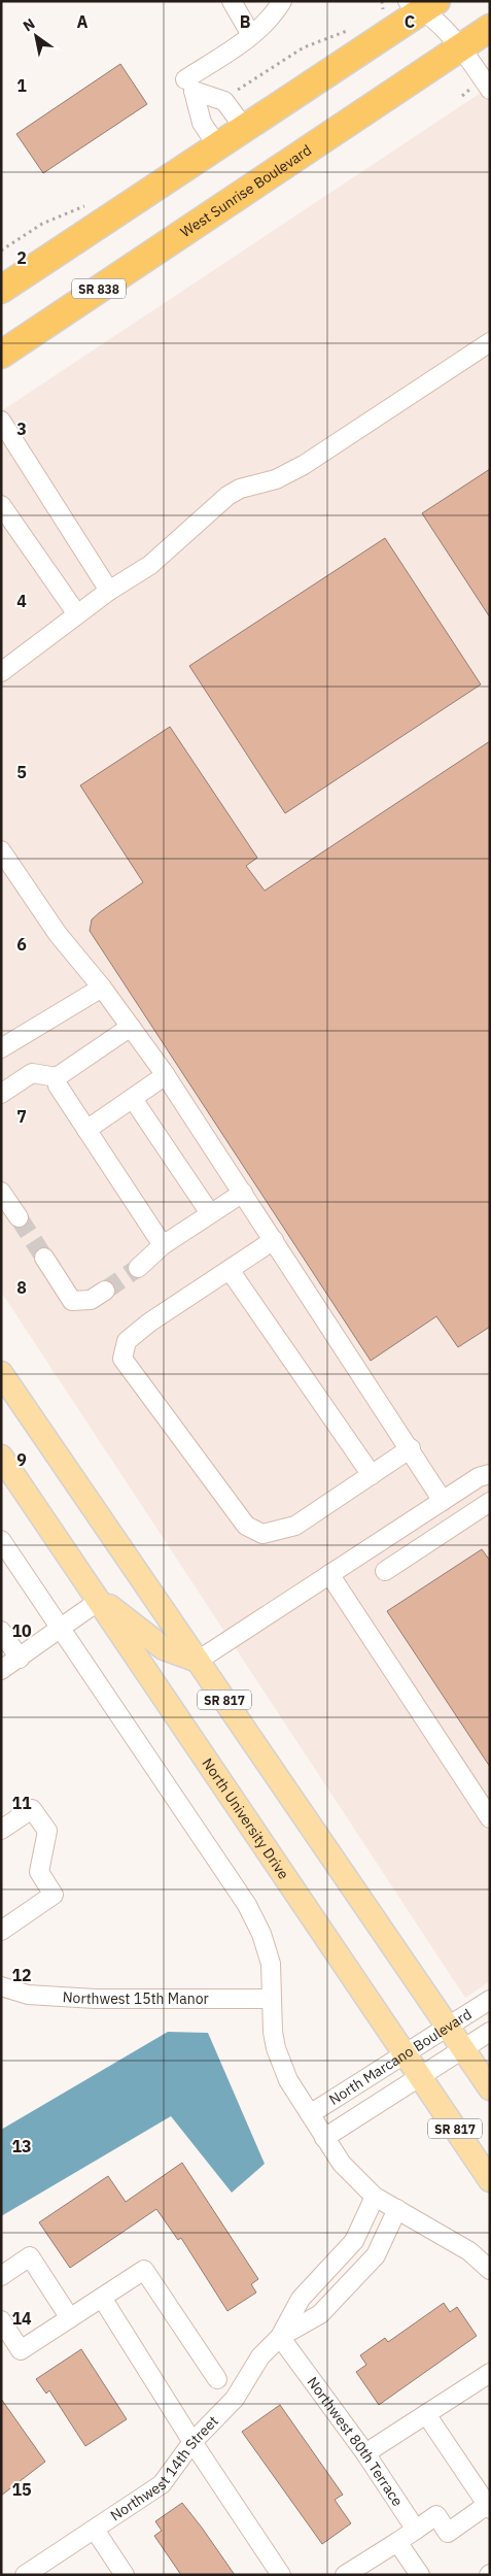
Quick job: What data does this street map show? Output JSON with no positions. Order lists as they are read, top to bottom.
{
  "streets": {
    "highway": ["West Sunrise Boulevard", "SR 838"],
    "main road": ["SR 817", "North University Drive"],
    "street": [
      "Northwest 15th Manor",
      "North Marcano Boulevard",
      "Northwest 80th Terrace",
      "Northwest 14th Street"
    ]
  },
  "crossings": [
    ["SR 817", "North Marcano Boulevard"],
    ["North University Drive", "North Marcano Boulevard"],
    ["Northwest 80th Terrace", "Northwest 14th Street"]
  ],
  "north": "top left",
  "grid": {
    "columns": ["A", "B", "C"],
    "rows": [
      "1",
      "2",
      "3",
      "4",
      "5",
      "6",
      "7",
      "8",
      "9",
      "10",
      "11",
      "12",
      "13",
      "14",
      "15"
    ]
  }
}
